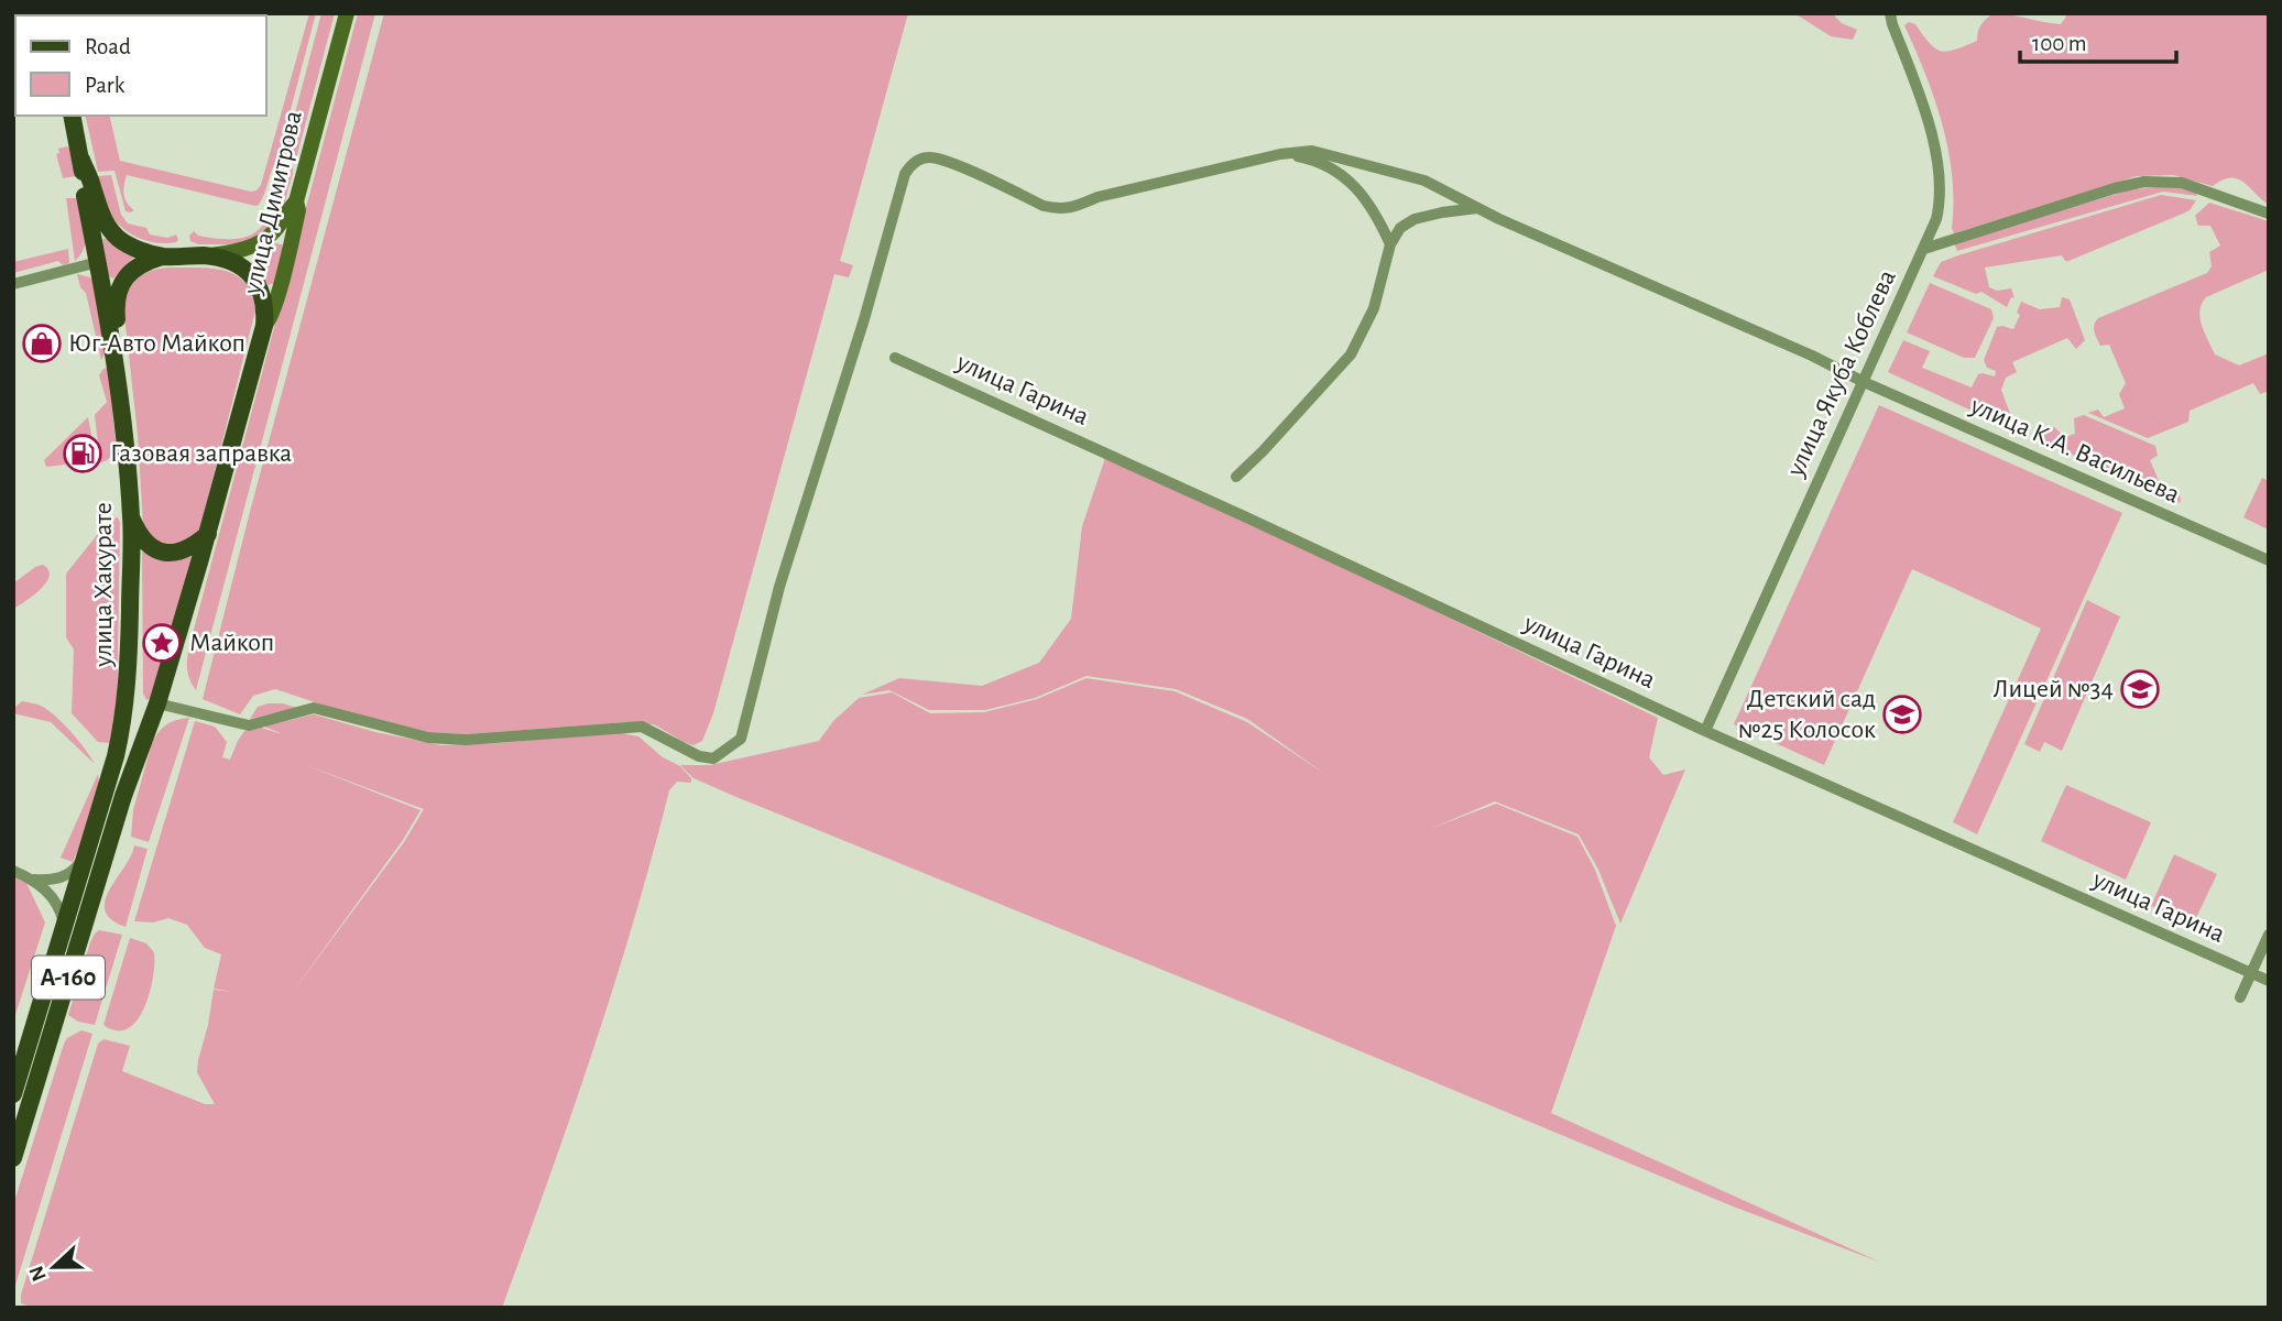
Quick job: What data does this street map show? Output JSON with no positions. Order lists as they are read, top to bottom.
{
  "streets": {
    "main road": ["улица Димитрова", "улица Хакурате", "А-160"],
    "street": ["улица Якуба Коблева", "улица Гарина", "улица К.А. Васильева"]
  },
  "crossings": [
    ["улица Якуба Коблева", "улица Гарина"],
    ["улица Якуба Коблева", "улица К.А. Васильева"],
    ["улица Хакурате", "А-160"]
  ],
  "places": {
    "shop": ["Юг-Авто Майкоп"],
    "fuel station": ["Газовая заправка"],
    "place": ["Майкоп"],
    "school or university": ["Лицей №34", "Детский сад №25 Колосок"]
  },
  "legend": ["Road", "Park"],
  "scale_bar": "100 m",
  "north": "left"
}
